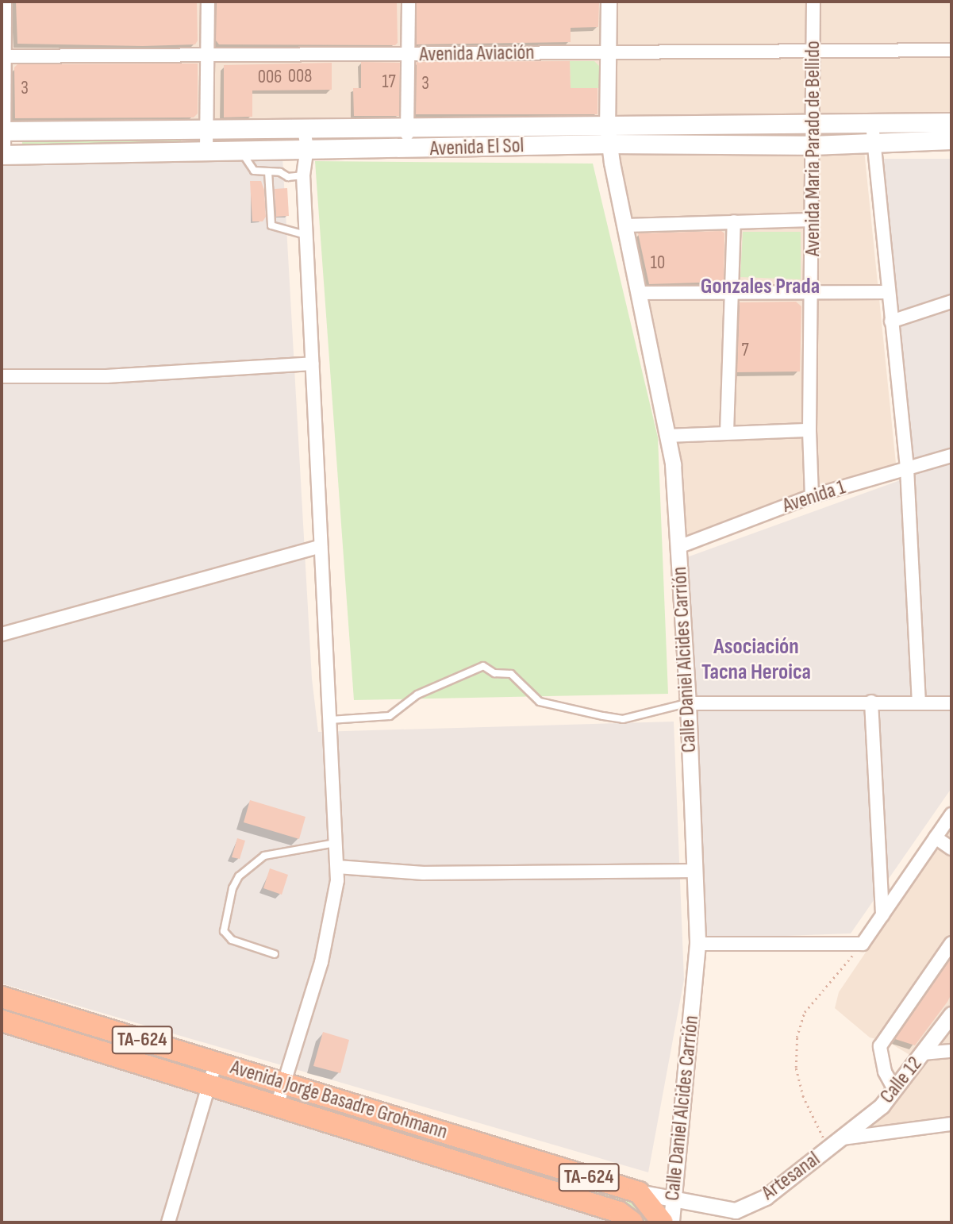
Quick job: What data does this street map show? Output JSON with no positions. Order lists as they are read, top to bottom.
{
  "streets": {
    "highway": ["TA-624", "Avenida Jorge Basadre Grohmann"],
    "main road": ["Avenida El Sol"],
    "street": [
      "Avenida Aviación",
      "Avenida Maria Parado de Bellido",
      "Avenida 1",
      "Calle Daniel Alcides Carrión",
      "Calle 12",
      "Artesanal"
    ]
  },
  "crossings": [
    ["Avenida Aviación", "Avenida Maria Parado de Bellido"],
    ["Avenida Aviación", "Calle Daniel Alcides Carrión"],
    ["Avenida El Sol", "Avenida Maria Parado de Bellido"],
    ["Avenida El Sol", "Calle Daniel Alcides Carrión"],
    ["Avenida Maria Parado de Bellido", "Avenida 1"],
    ["Avenida 1", "Calle Daniel Alcides Carrión"],
    ["Calle Daniel Alcides Carrión", "Artesanal"],
    ["TA-624", "Avenida Jorge Basadre Grohmann"],
    ["TA-624", "Artesanal"],
    ["Calle 12", "Artesanal"],
    ["Avenida Jorge Basadre Grohmann", "Artesanal"]
  ],
  "districts": ["Gonzales Prada", "Asociación Tacna Heroica"],
  "house_numbers": [
    "008",
    "006",
    "17",
    "3",
    "3",
    "10",
    "7"
  ]
}
